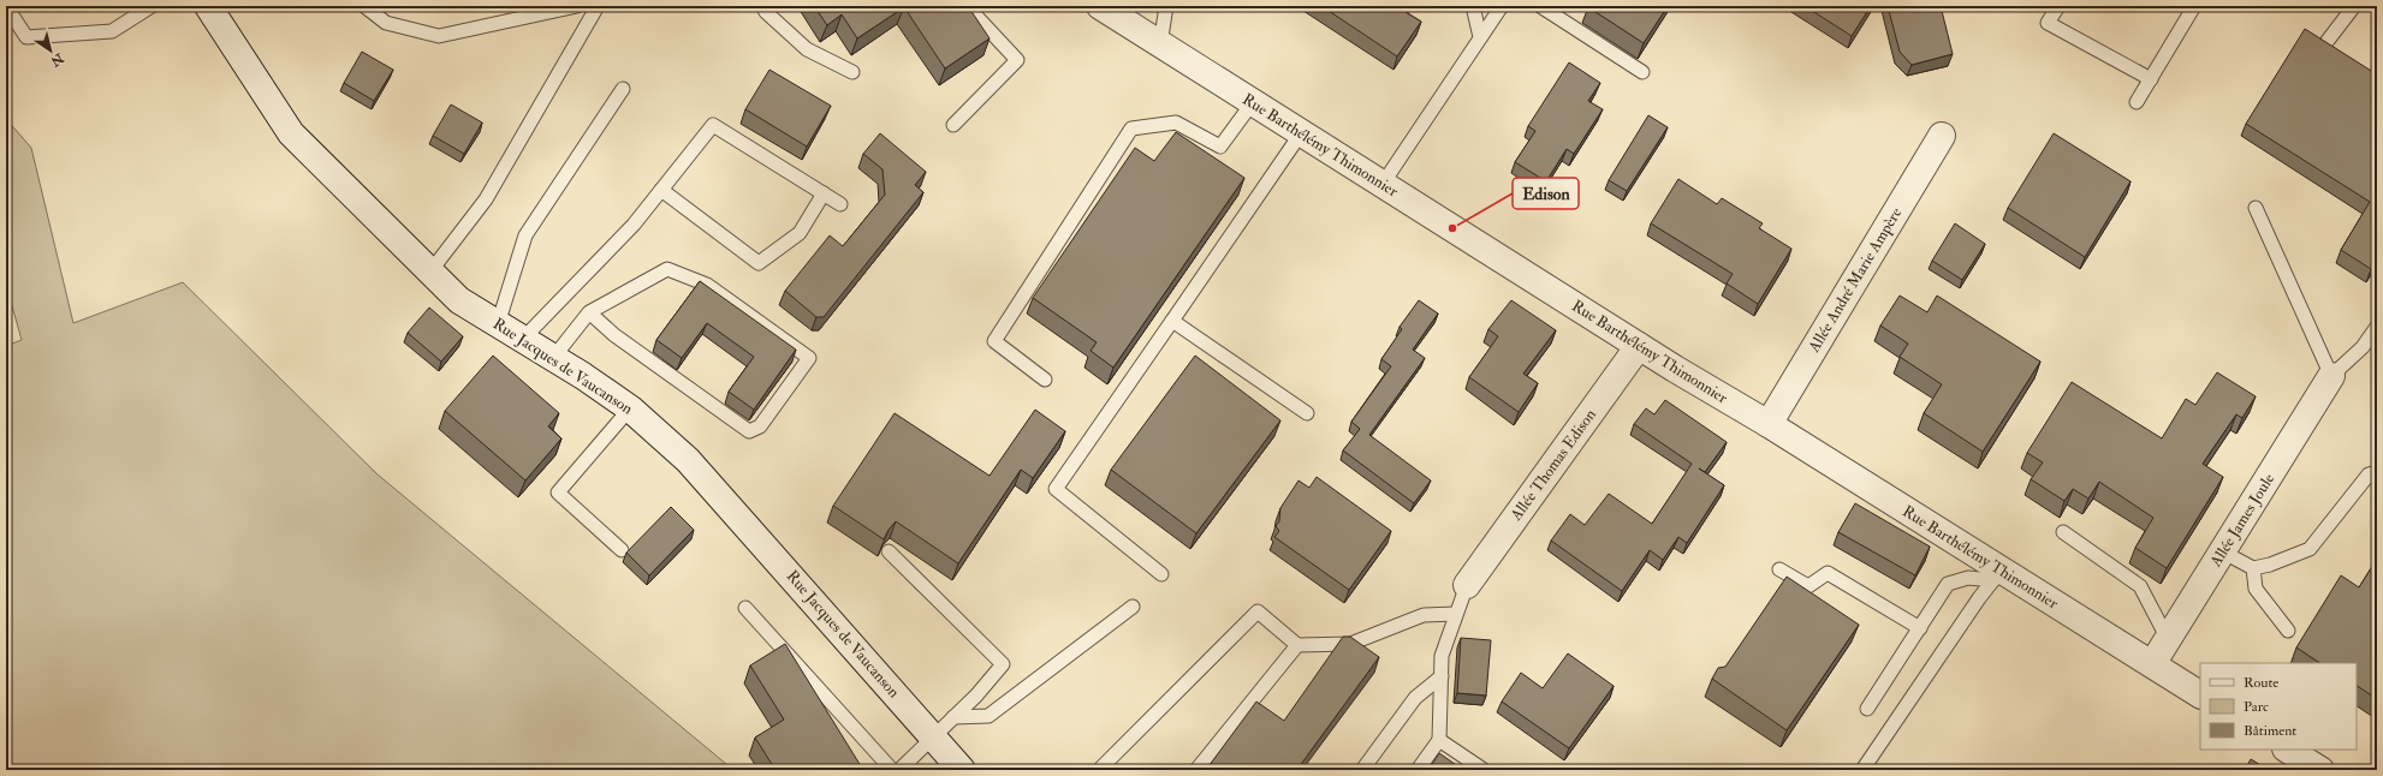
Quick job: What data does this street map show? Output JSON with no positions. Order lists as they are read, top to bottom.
{
  "streets": {
    "street": [
      "Rue Barthélémy Thimonnier",
      "Allée André Marie Ampère",
      "Rue Jacques de Vaucanson",
      "Allée Thomas Edison",
      "Allée James Joule"
    ]
  },
  "crossings": [
    ["Rue Barthélémy Thimonnier", "Allée André Marie Ampère"],
    ["Rue Barthélémy Thimonnier", "Allée Thomas Edison"],
    ["Rue Barthélémy Thimonnier", "Allée James Joule"]
  ],
  "places": ["Edison"],
  "legend": ["Route", "Parc", "Bâtiment"],
  "north": "bottom right"
}
